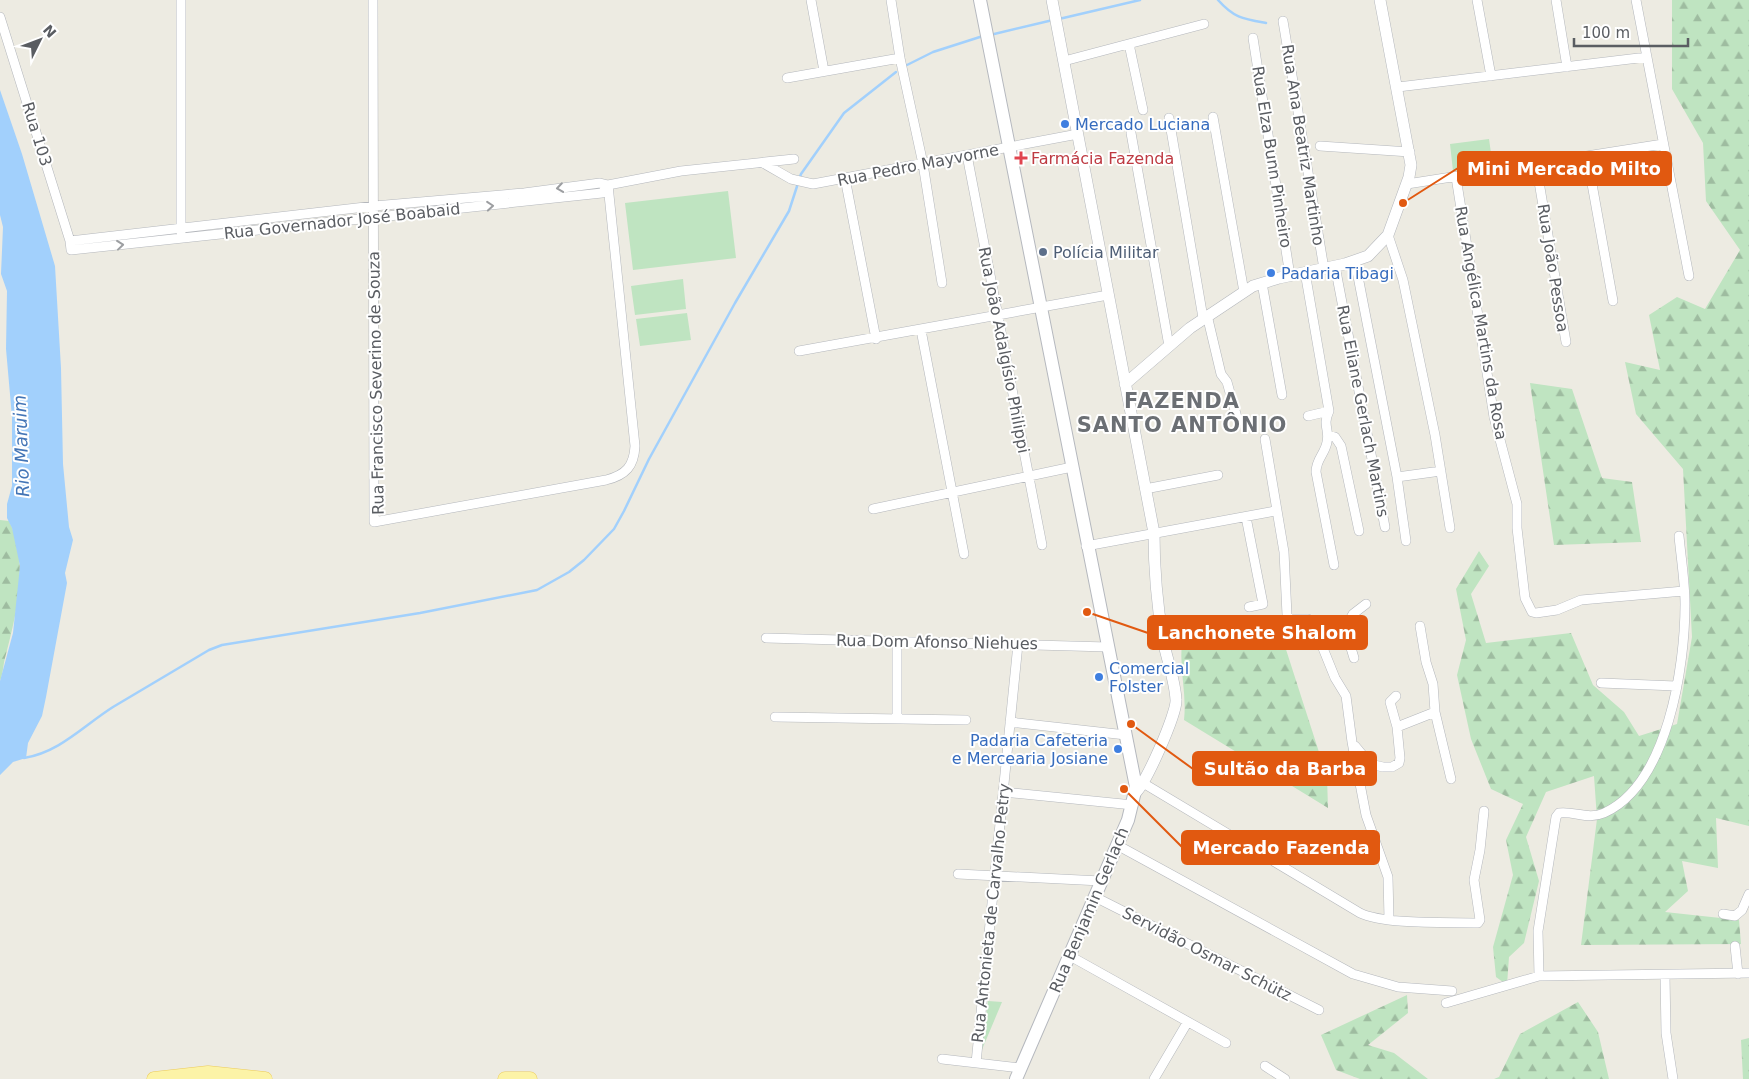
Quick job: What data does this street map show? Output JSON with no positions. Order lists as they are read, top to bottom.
{
  "streets": {
    "main road": ["Rua Benjamin Gerlach"],
    "street": [
      "Rua 103",
      "Rua Ana Beatriz Martinho",
      "Rua Elza Bunn Pinheiro",
      "Rua Pedro Mayvorne",
      "Rua Governador José Boabaid",
      "Rua João Pessoa",
      "Rua Angélica Martins da Rosa",
      "Rua João Adalgísio Philippi",
      "Rua Francisco Severino de Souza",
      "Rua Eliane Gerlach Martins",
      "Rua Dom Afonso Niehues",
      "Rua Antonieta de Carvalho Petry",
      "Servidão Osmar Schütz"
    ]
  },
  "crossings": [
    ["Rua 103", "Rua Governador José Boabaid"],
    ["Rua Pedro Mayvorne", "Rua Governador José Boabaid"],
    ["Rua Pedro Mayvorne", "Rua João Adalgísio Philippi"],
    ["Rua Governador José Boabaid", "Rua Francisco Severino de Souza"],
    ["Rua Dom Afonso Niehues", "Rua Antonieta de Carvalho Petry"],
    ["Rua Benjamin Gerlach", "Servidão Osmar Schütz"]
  ],
  "districts": ["FAZENDA SANTO ANTÔNIO"],
  "water": ["Rio Maruim"],
  "places": {
    "other": [
      "Mercado Luciana",
      "Mini Mercado Milto",
      "Polícia Militar",
      "Padaria Tibagi",
      "Lanchonete Shalom",
      "Comercial Folster",
      "Sultão da Barba",
      "Padaria Cafeteria e Mercearia Josiane",
      "Mercado Fazenda"
    ],
    "health": ["Farmácia Fazenda"]
  },
  "scale_bar": "100 m",
  "north": "top right"
}
